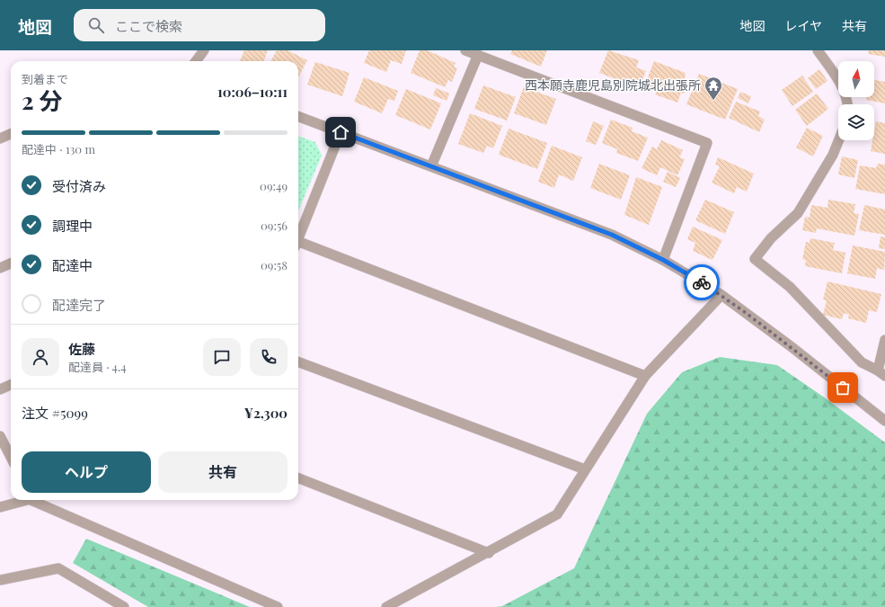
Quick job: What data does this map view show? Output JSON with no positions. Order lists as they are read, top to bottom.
{
  "places": {
    "temple": ["西本願寺鹿児島別院城北出張所"]
  },
  "north": "top",
  "page": {
    "header": "地図",
    "search": "ここで検索",
    "nav": ["地図", "レイヤ", "共有"],
    "heading": ["2 分", "到着まで", "10:06–10:11"],
    "panel": [
      "佐藤",
      "配達員 · 4.4",
      "注文 #5099",
      "¥2,300"
    ],
    "bar": "配達中 · 130 m",
    "list": [
      ["受付済み", "09:49"],
      ["調理中", "09:56"],
      ["配達中", "09:58"],
      "配達完了"
    ],
    "buttons": ["ヘルプ", "共有"]
  }
}
